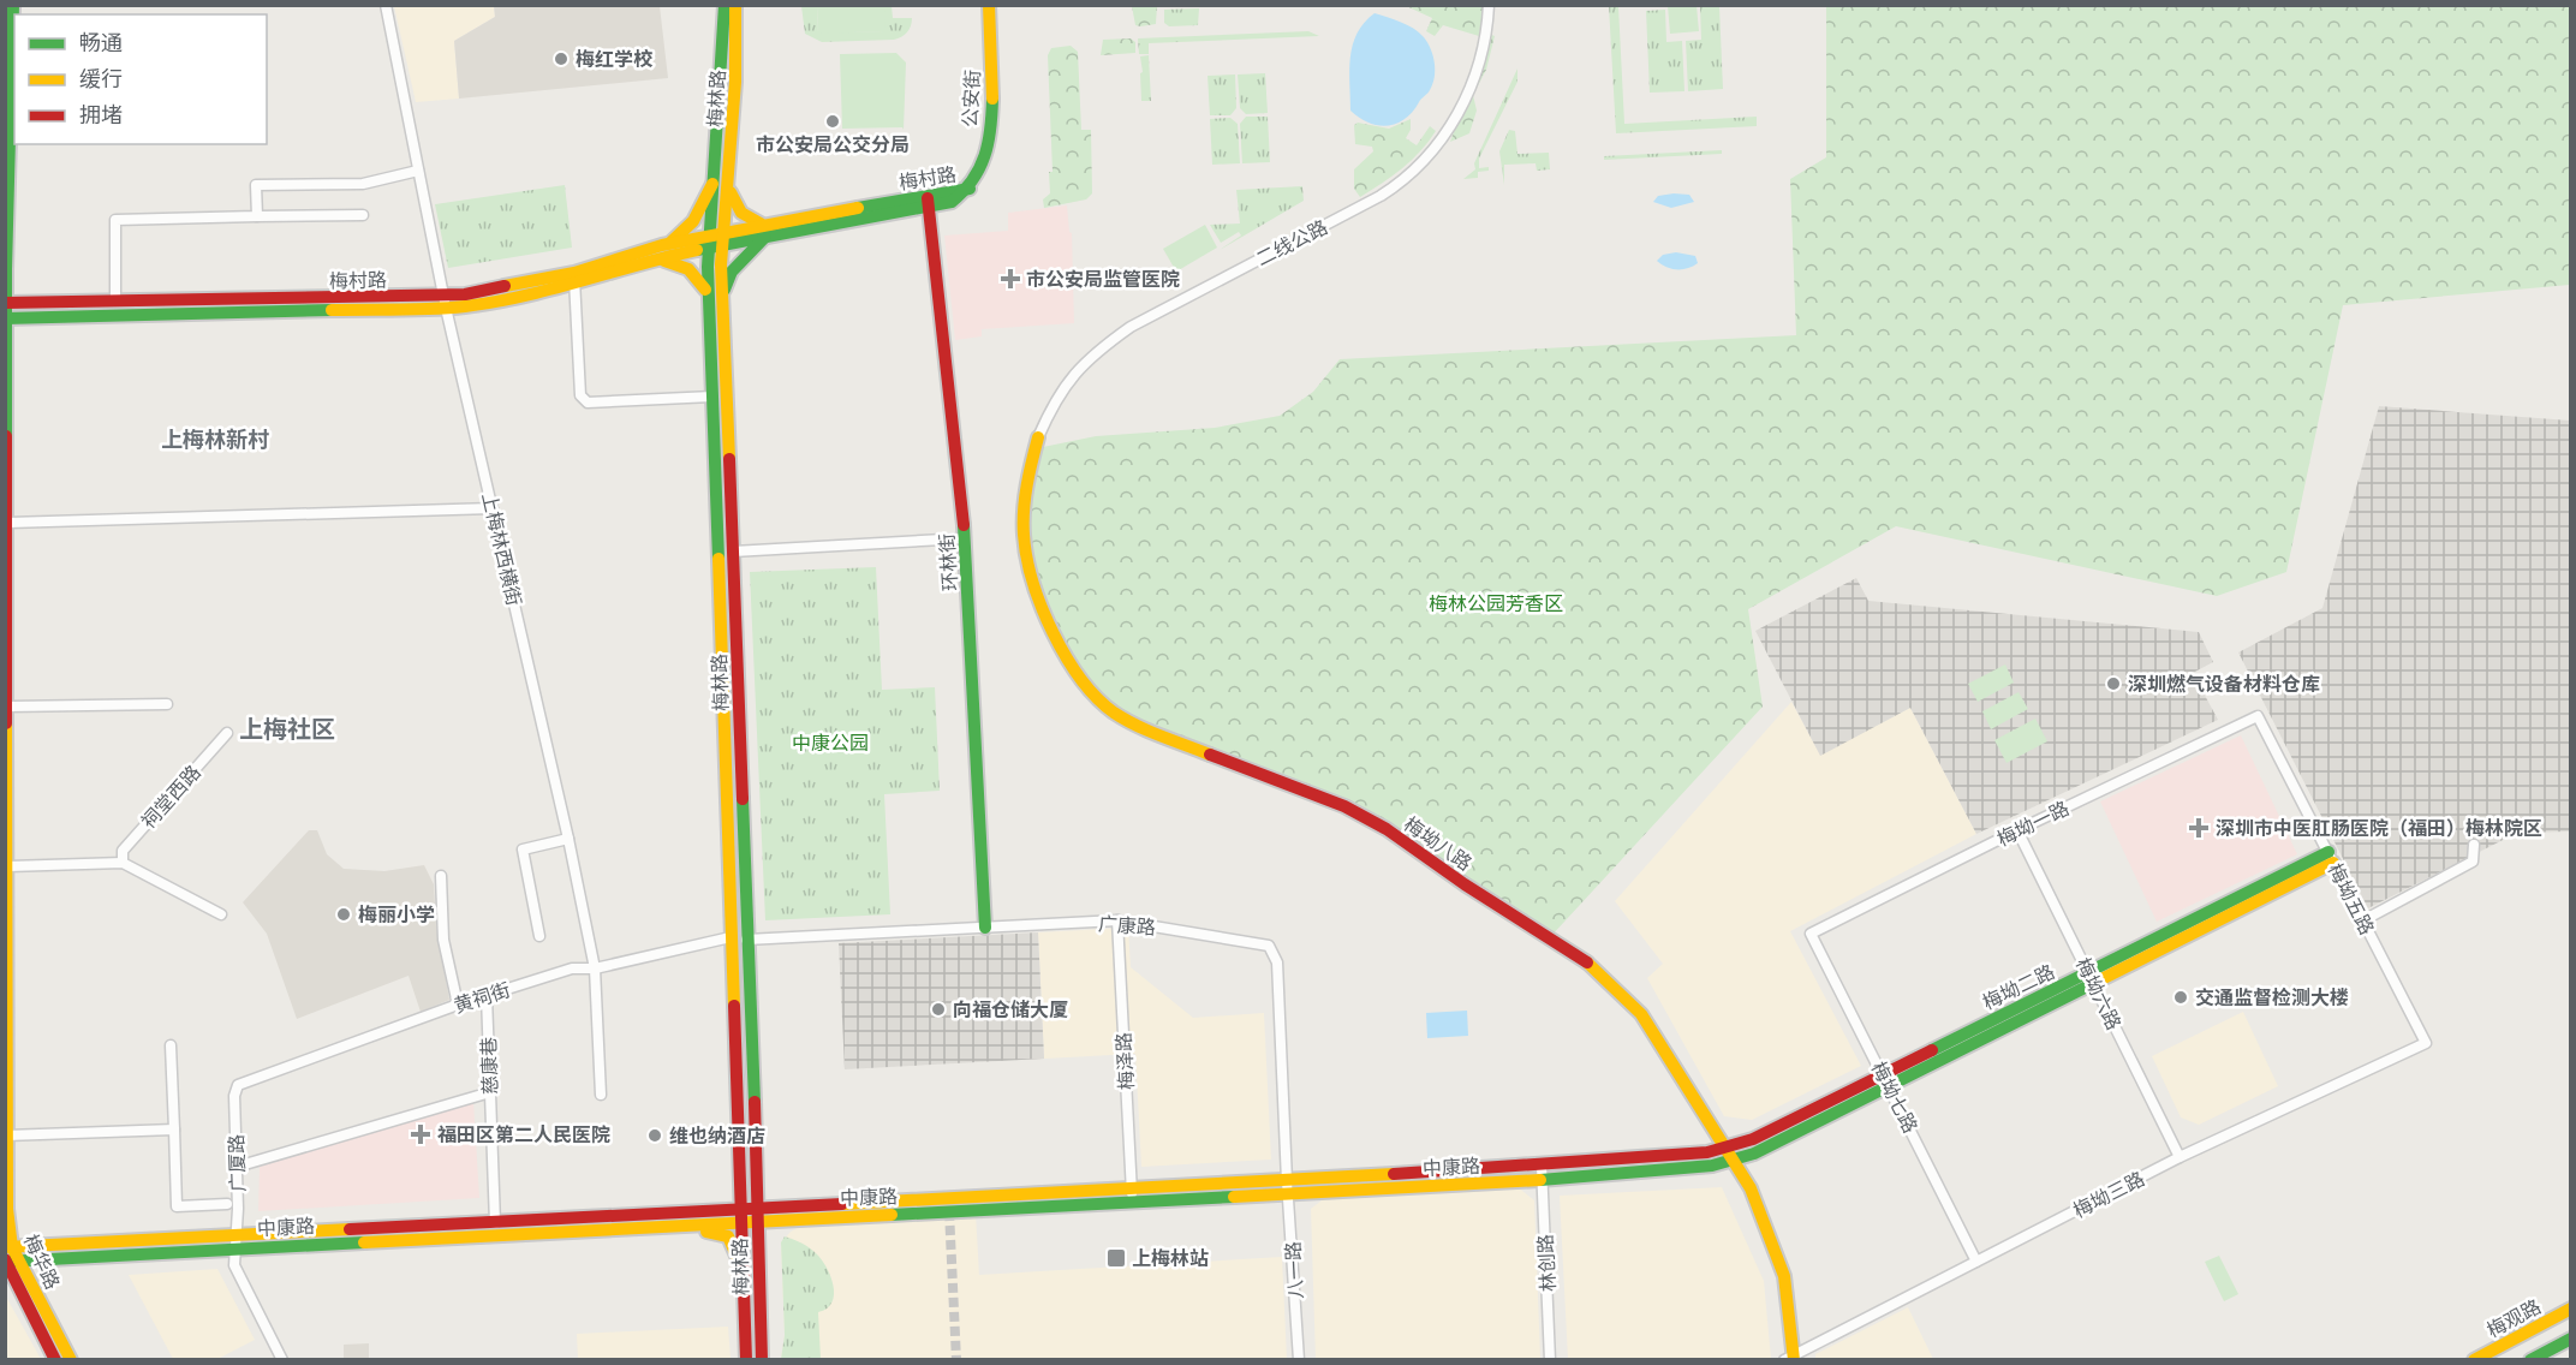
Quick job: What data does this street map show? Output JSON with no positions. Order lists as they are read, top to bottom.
{
  "streets": {
    "main road": [
      "梅林路",
      "公安街",
      "梅村路",
      "环林街",
      "梅坳八路",
      "梅坳二路",
      "中康路",
      "梅华路",
      "梅观路"
    ],
    "street": [
      "二线公路",
      "上梅林西横街",
      "祠堂西路",
      "梅坳一路",
      "梅坳五路",
      "广康路",
      "梅坳六路",
      "黄祠街",
      "梅泽路",
      "慈康巷",
      "梅坳七路",
      "广厦路",
      "梅坳三路",
      "林创路",
      "八一路"
    ]
  },
  "crossings": [
    ["梅林路", "梅村路"],
    ["梅林路", "广康路"],
    ["梅林路", "黄祠街"],
    ["梅林路", "中康路"],
    ["公安街", "梅村路"],
    ["梅村路", "上梅林西横街"],
    ["梅村路", "环林街"],
    ["梅村路", "梅华路"],
    ["二线公路", "梅坳八路"],
    ["上梅林西横街", "黄祠街"],
    ["环林街", "广康路"],
    ["梅坳一路", "梅坳五路"],
    ["梅坳一路", "梅坳六路"],
    ["梅坳一路", "梅坳七路"],
    ["梅坳八路", "梅坳二路"],
    ["梅坳八路", "中康路"],
    ["梅坳八路", "梅坳三路"],
    ["梅坳五路", "梅坳二路"],
    ["梅坳五路", "梅坳三路"],
    ["广康路", "梅泽路"],
    ["广康路", "中康路"],
    ["广康路", "八一路"],
    ["梅坳二路", "梅坳六路"],
    ["梅坳二路", "梅坳七路"],
    ["梅坳二路", "中康路"],
    ["梅坳六路", "梅坳三路"],
    ["黄祠街", "慈康巷"],
    ["黄祠街", "广厦路"],
    ["梅泽路", "中康路"],
    ["慈康巷", "中康路"],
    ["梅坳七路", "梅坳三路"],
    ["广厦路", "中康路"],
    ["中康路", "梅华路"],
    ["中康路", "林创路"],
    ["中康路", "八一路"]
  ],
  "districts": ["上梅林新村", "上梅社区"],
  "parks": ["梅林公园芳香区", "中康公园"],
  "places": {
    "other": [
      "梅红学校",
      "市公安局公交分局",
      "深圳燃气设备材料仓库",
      "梅丽小学",
      "交通监督检测大楼",
      "向福仓储大厦",
      "维也纳酒店"
    ],
    "health": ["市公安局监管医院", "深圳市中医肛肠医院（福田）梅林院区", "福田区第二人民医院"],
    "transit": ["上梅林站"]
  },
  "legend": ["畅通", "缓行", "拥堵"]
}
